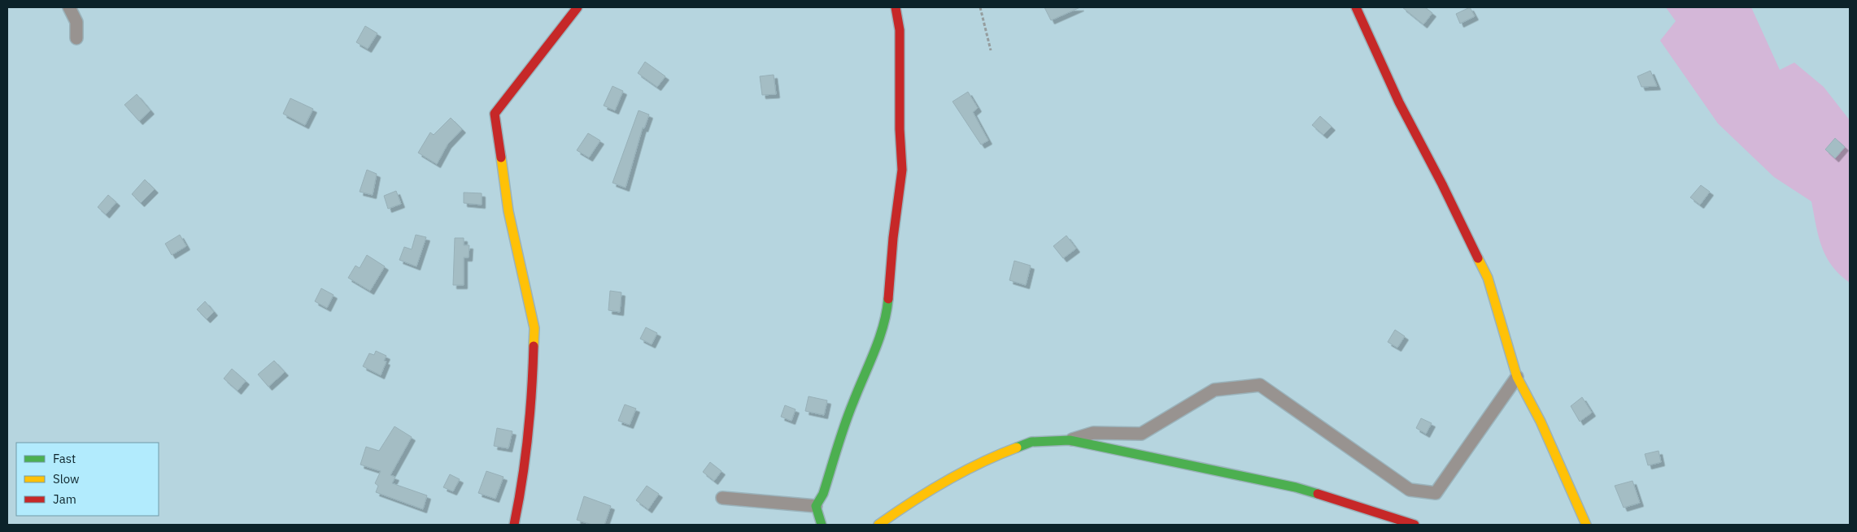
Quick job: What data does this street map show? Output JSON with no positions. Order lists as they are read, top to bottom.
{
  "legend": ["Fast", "Slow", "Jam"]
}
